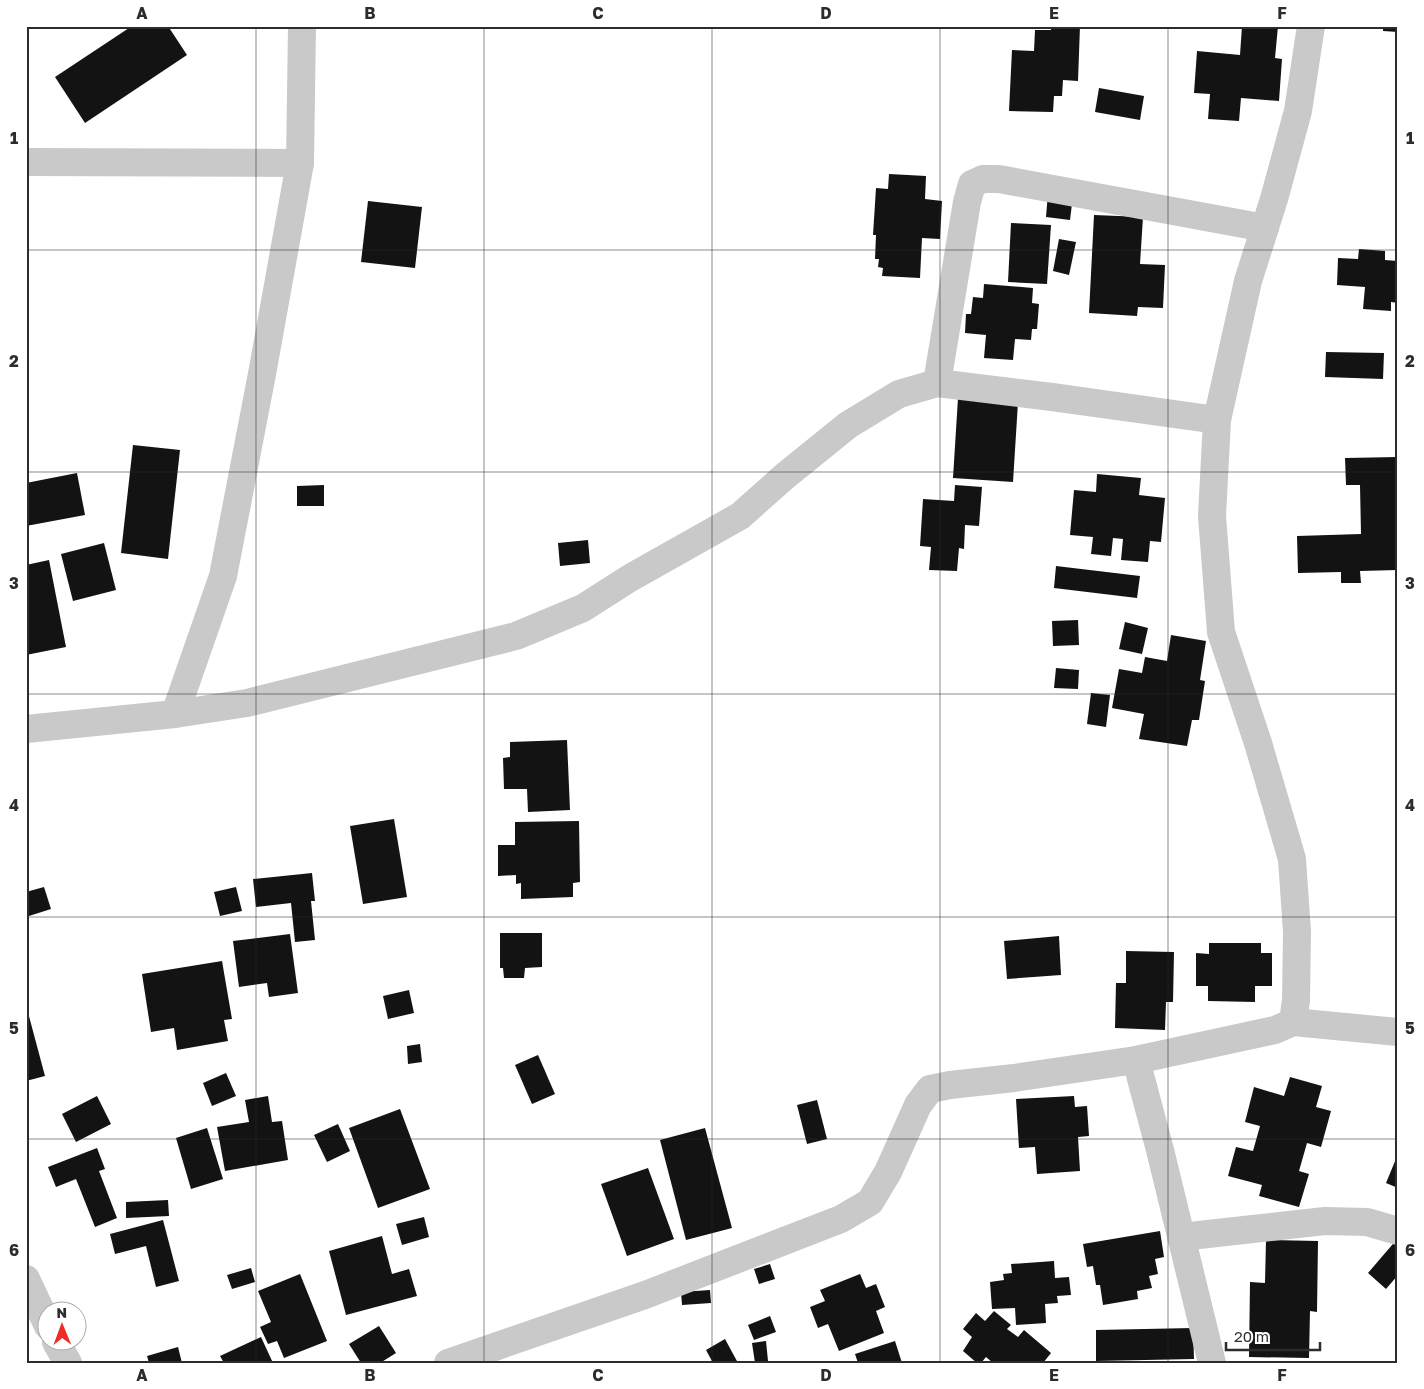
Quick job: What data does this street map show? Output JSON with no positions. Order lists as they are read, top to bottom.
{
  "scale_bar": "20 m",
  "north": "top",
  "grid": {
    "columns": [
      "A",
      "B",
      "C",
      "D",
      "E",
      "F"
    ],
    "rows": [
      "1",
      "2",
      "3",
      "4",
      "5",
      "6"
    ]
  }
}
